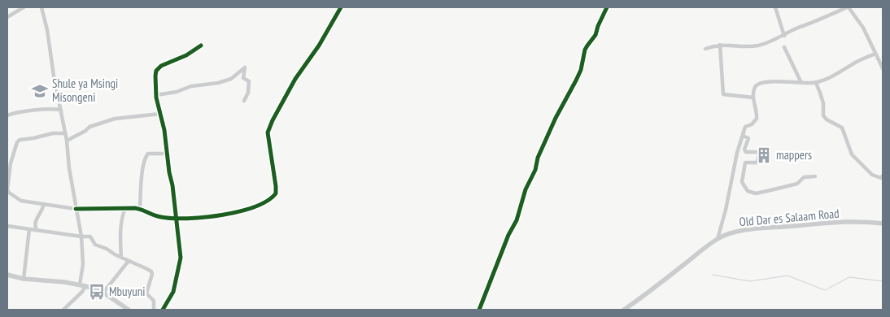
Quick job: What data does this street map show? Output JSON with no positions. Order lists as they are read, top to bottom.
{
  "streets": {
    "street": ["Old Dar es Salaam Road"]
  },
  "places": {
    "school or university": ["Shule ya Msingi Misongeni"],
    "building": ["mappers"],
    "bus stop": ["Mbuyuni"]
  }
}
